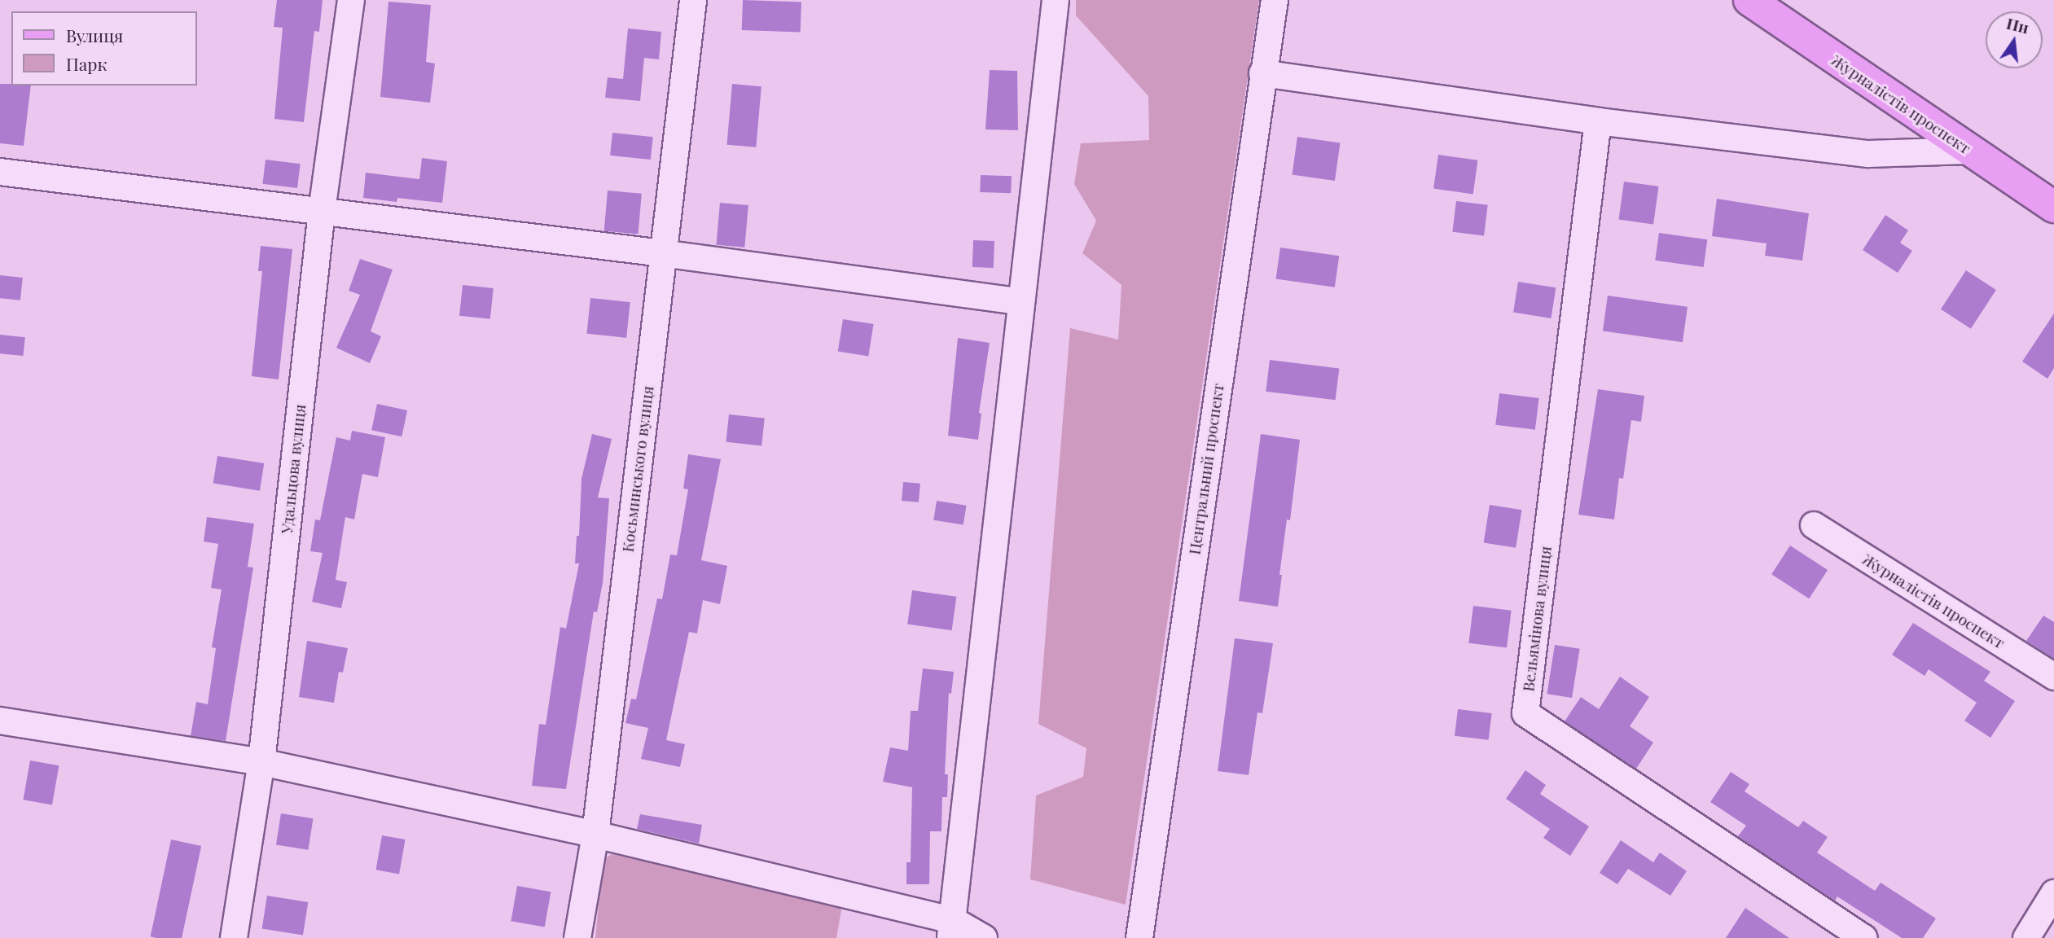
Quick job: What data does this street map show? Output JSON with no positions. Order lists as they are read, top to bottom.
{
  "streets": {
    "main road": ["Журналістів проспект"],
    "street": [
      "Удальцова вулиця",
      "Косьминського вулиця",
      "Центральний проспект",
      "Вельямінова вулиця"
    ]
  },
  "legend": ["Вулиця", "Парк"],
  "north": "top"
}
